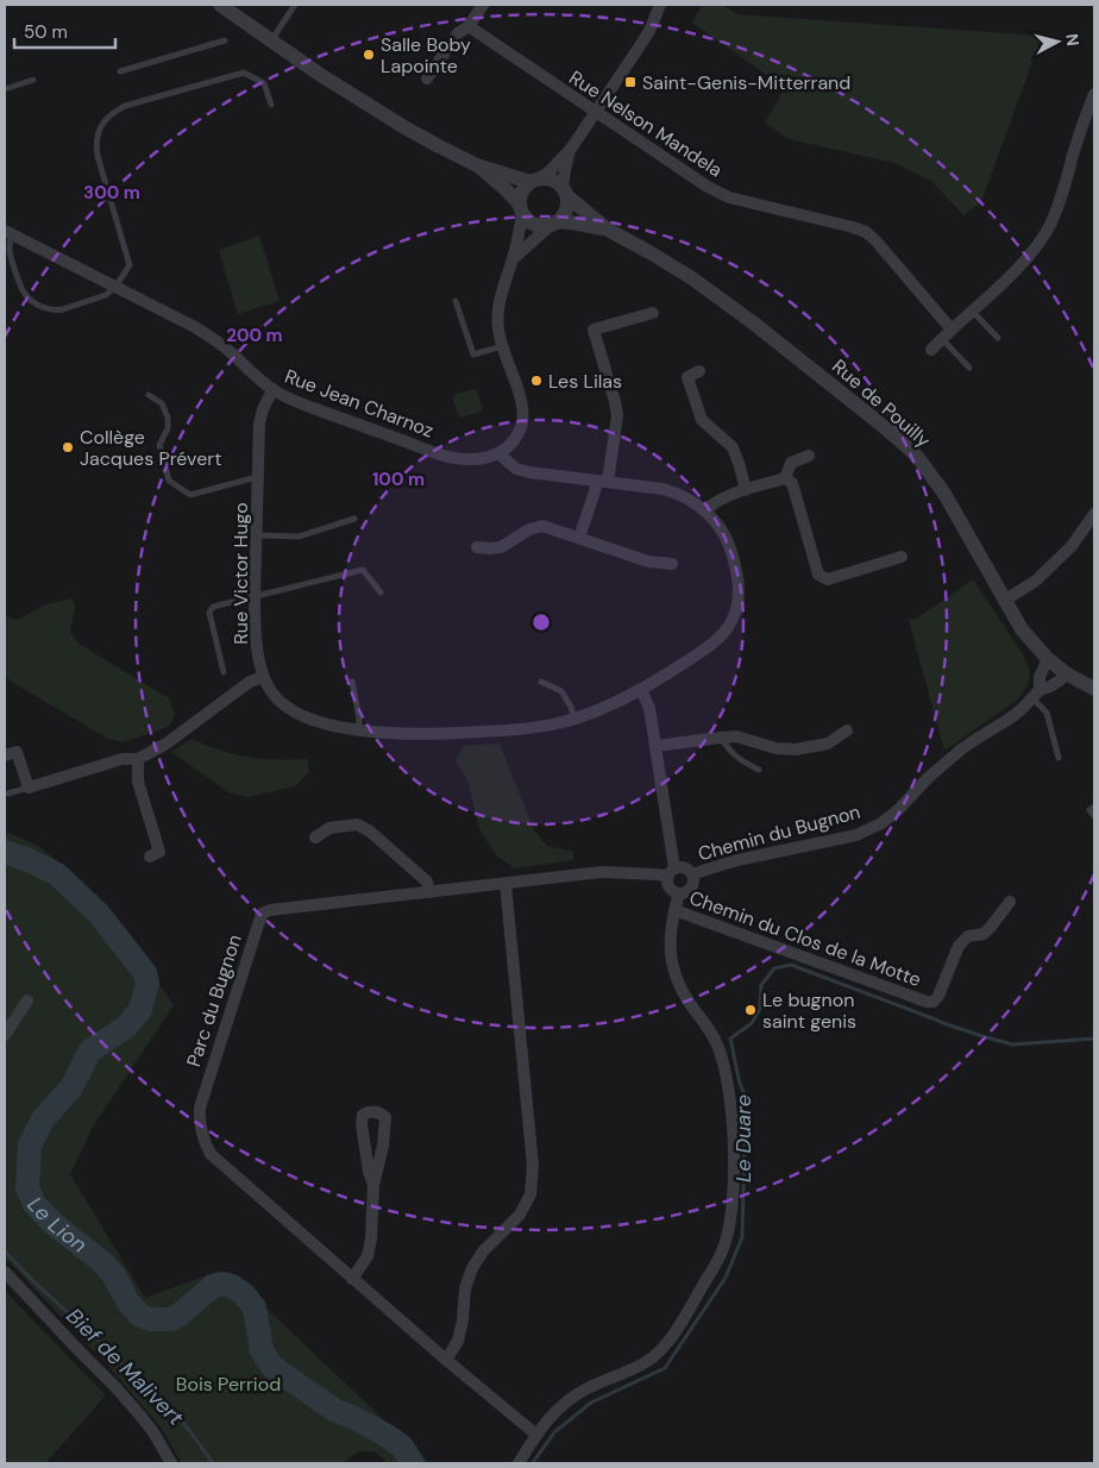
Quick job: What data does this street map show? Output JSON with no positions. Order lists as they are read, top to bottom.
{
  "streets": {
    "street": [
      "Rue Nelson Mandela",
      "Rue Jean Charnoz",
      "Rue de Pouilly",
      "Rue Victor Hugo",
      "Chemin du Bugnon",
      "Chemin du Clos de la Motte",
      "Parc du Bugnon"
    ]
  },
  "crossings": [
    ["Rue Jean Charnoz", "Rue Victor Hugo"],
    ["Rue de Pouilly", "Chemin du Bugnon"],
    ["Chemin du Bugnon", "Chemin du Clos de la Motte"],
    ["Chemin du Bugnon", "Parc du Bugnon"]
  ],
  "water": ["Le Duare", "Le Lion", "Bief de Malivert"],
  "parks": ["Bois Perriod"],
  "places": {
    "other": [
      "Salle Boby Lapointe",
      "Les Lilas",
      "Collège Jacques Prévert",
      "Le bugnon saint genis"
    ],
    "transit": ["Saint-Genis-Mitterrand"]
  },
  "scale_bar": "50 m",
  "north": "right",
  "rings": ["300 m", "200 m", "100 m"]
}
